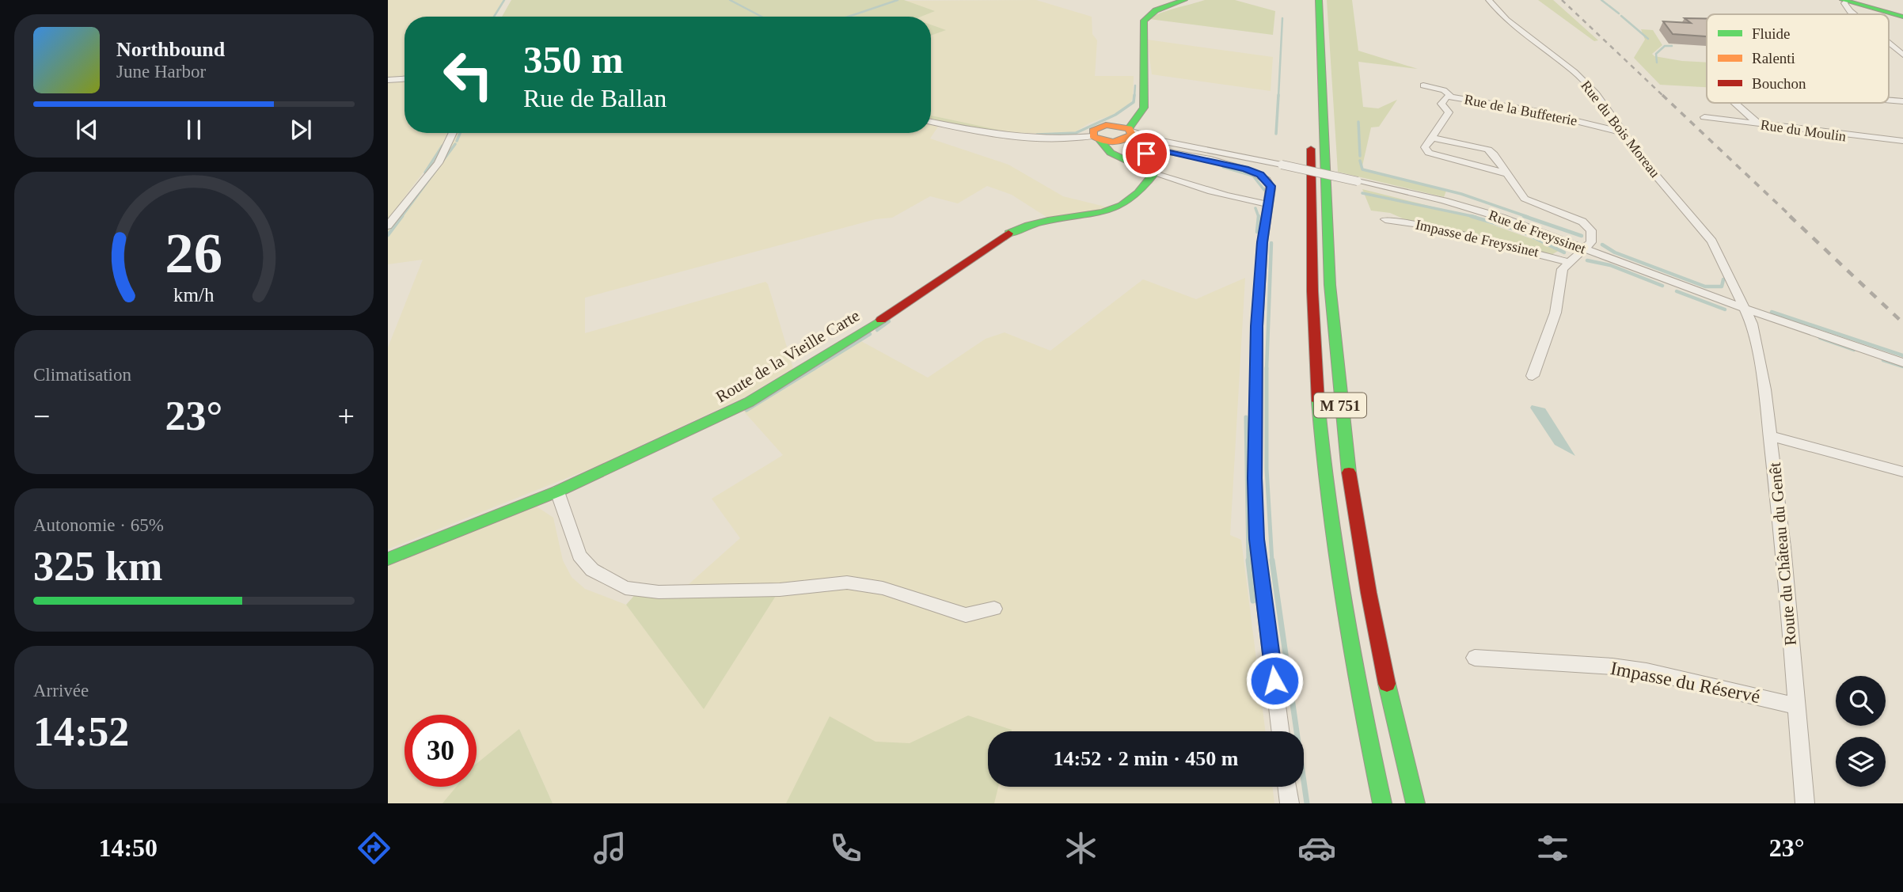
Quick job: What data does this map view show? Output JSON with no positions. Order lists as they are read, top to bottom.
{
  "streets": {
    "main road": ["Route de la Vieille Carte", "M 751"],
    "street": [
      "Rue de la Buffeterie",
      "Rue du Bois Moreau",
      "Rue du Moulin",
      "Rue de Freyssinet",
      "Impasse de Freyssinet",
      "Route du Château du Genêt",
      "Impasse du Réservé"
    ]
  },
  "crossings": [
    ["Rue de la Buffeterie", "Rue du Bois Moreau"],
    ["Rue du Bois Moreau", "Rue de Freyssinet"],
    ["Rue du Bois Moreau", "Route du Château du Genêt"],
    ["Rue de Freyssinet", "Route du Château du Genêt"],
    ["Route du Château du Genêt", "Impasse du Réservé"]
  ],
  "legend": ["Fluide", "Ralenti", "Bouchon"],
  "page": {
    "turn": ["350 m", "Rue de Ballan"],
    "song": ["Northbound", "June Harbor"],
    "tile": [
      "Climatisation",
      ["Autonomie · 65%", "325 km"],
      ["Arrivée", "14:52"]
    ],
    "heat": ["−", "23°", "+"],
    "limit": "30",
    "trip": "14:52 · 2 min · 450 m",
    "tabs": ["14:50", "23°"],
    "gauge": ["26", "km/h"]
  }
}
